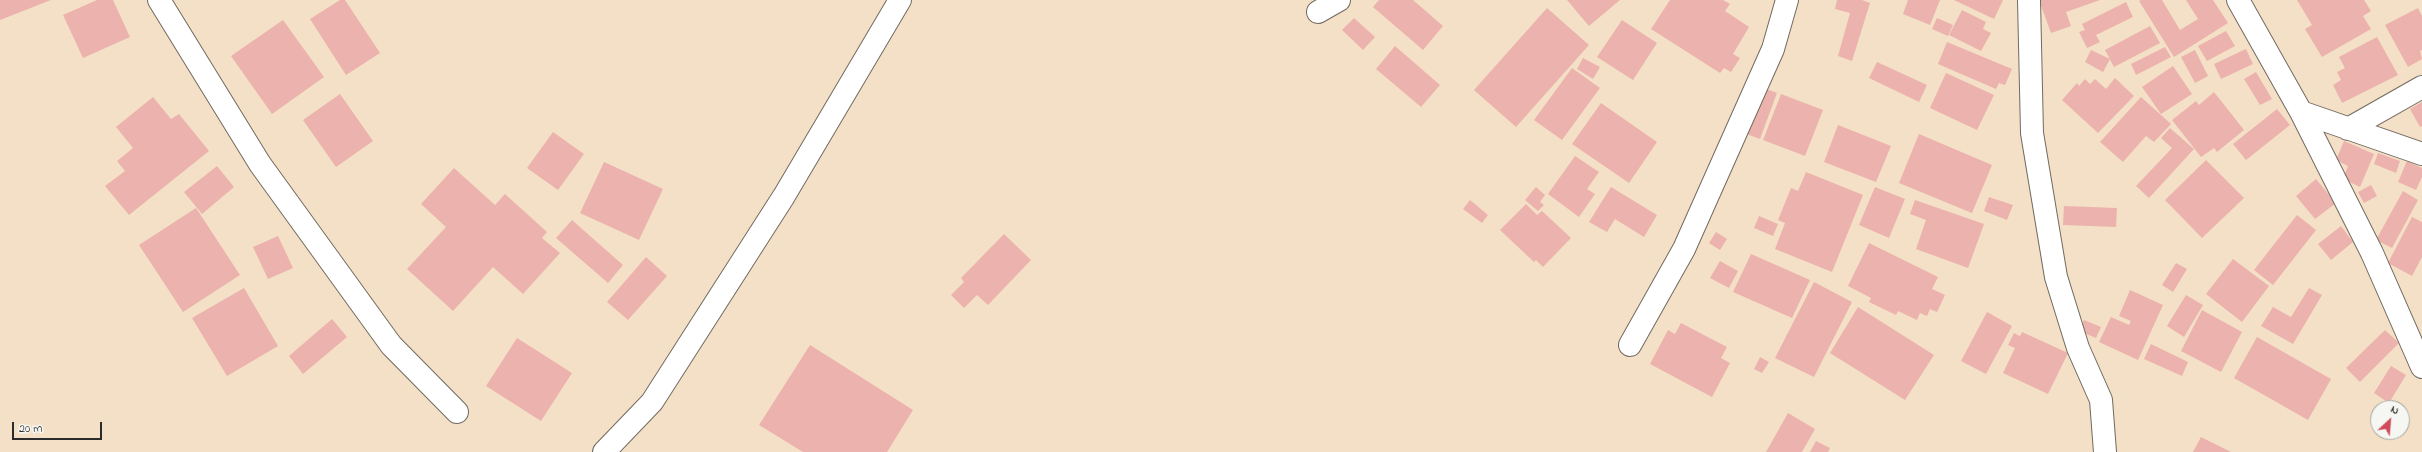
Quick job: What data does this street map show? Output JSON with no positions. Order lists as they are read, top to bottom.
{
  "scale_bar": "20 m",
  "north": "top right"
}
